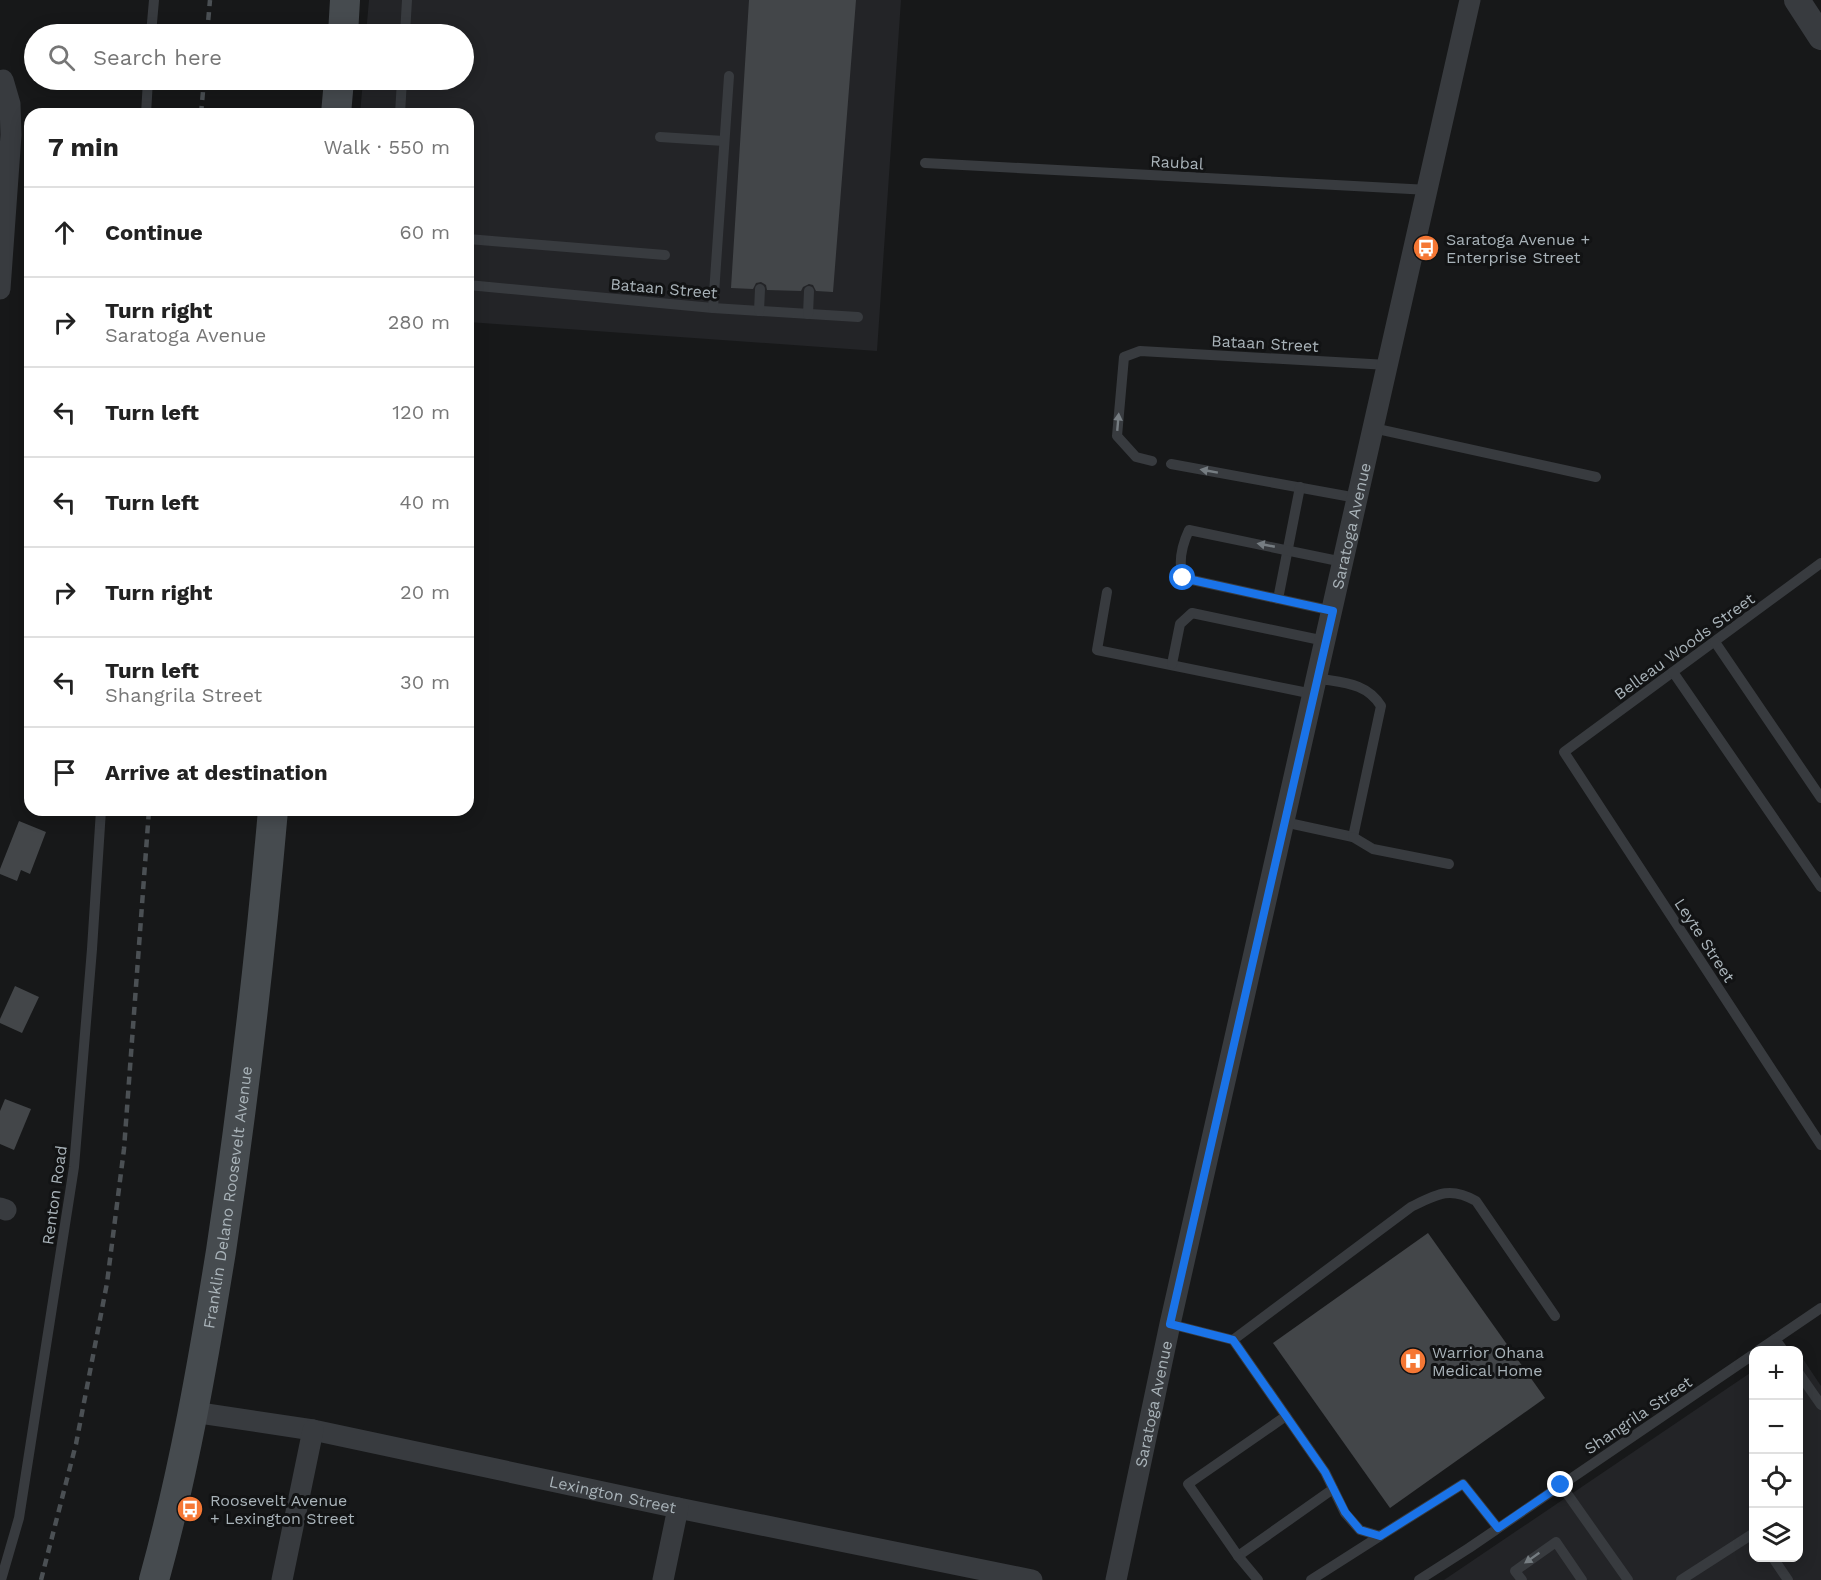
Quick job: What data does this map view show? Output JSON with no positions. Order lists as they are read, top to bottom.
{
  "streets": {
    "main road": ["Franklin Delano Roosevelt Avenue"],
    "street": ["Saratoga Avenue", "Lexington Street"],
    "lane": [
      "Raubal",
      "Bataan Street",
      "Belleau Woods Street",
      "Leyte Street",
      "Renton Road",
      "Shangrila Street"
    ]
  },
  "crossings": [
    ["Raubal", "Saratoga Avenue"],
    ["Bataan Street", "Saratoga Avenue"],
    ["Belleau Woods Street", "Leyte Street"],
    ["Franklin Delano Roosevelt Avenue", "Lexington Street"]
  ],
  "places": {
    "bus stop": ["Saratoga Avenue + Enterprise Street", "Roosevelt Avenue + Lexington Street"],
    "hospital": ["Warrior Ohana Medical Home"]
  },
  "page": {
    "search": "Search here",
    "heading": ["7 min", "Walk · 550 m"],
    "list": [
      ["Continue", "60 m"],
      ["Turn right", "Saratoga Avenue", "280 m"],
      ["Turn left", "120 m"],
      ["Turn left", "40 m"],
      ["Turn right", "20 m"],
      ["Turn left", "Shangrila Street", "30 m"],
      "Arrive at destination"
    ],
    "map_buttons": ["+", "−"]
  }
}
